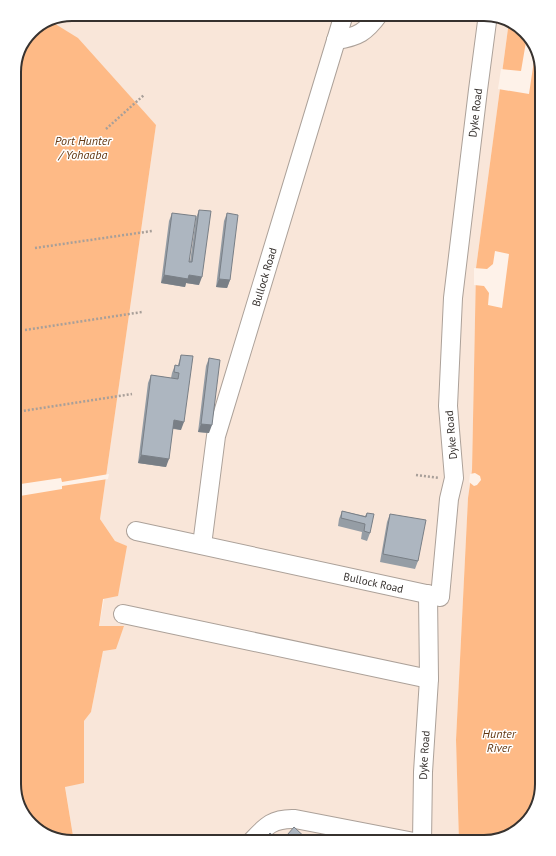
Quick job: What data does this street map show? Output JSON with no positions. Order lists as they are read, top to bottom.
{
  "streets": {
    "street": ["Dyke Road", "Bullock Road"]
  },
  "crossings": [
    ["Dyke Road", "Bullock Road"]
  ],
  "water": ["Port Hunter / Yohaaba", "Hunter River"]
}
